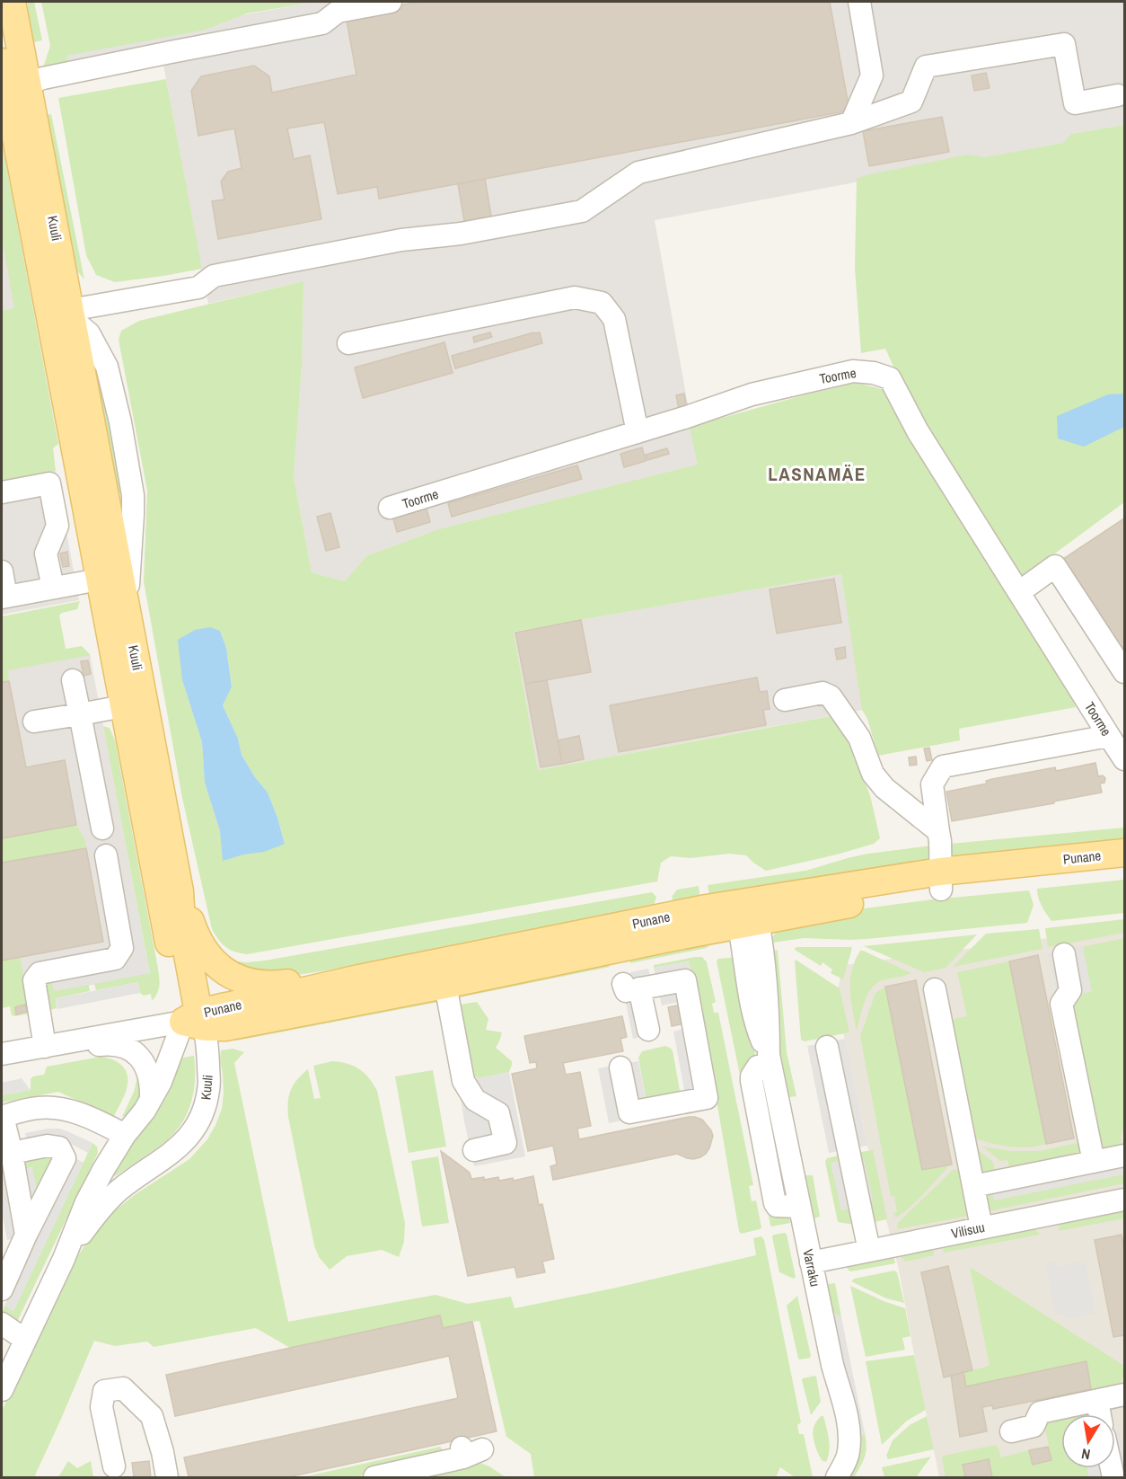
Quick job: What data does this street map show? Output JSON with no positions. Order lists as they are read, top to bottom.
{
  "streets": {
    "main road": ["Kuuli", "Punane"],
    "street": ["Toorme", "Vilisuu", "Varraku"]
  },
  "crossings": [
    ["Kuuli", "Punane"],
    ["Punane", "Varraku"],
    ["Vilisuu", "Varraku"]
  ],
  "districts": ["LASNAMÄE"],
  "north": "bottom"
}
